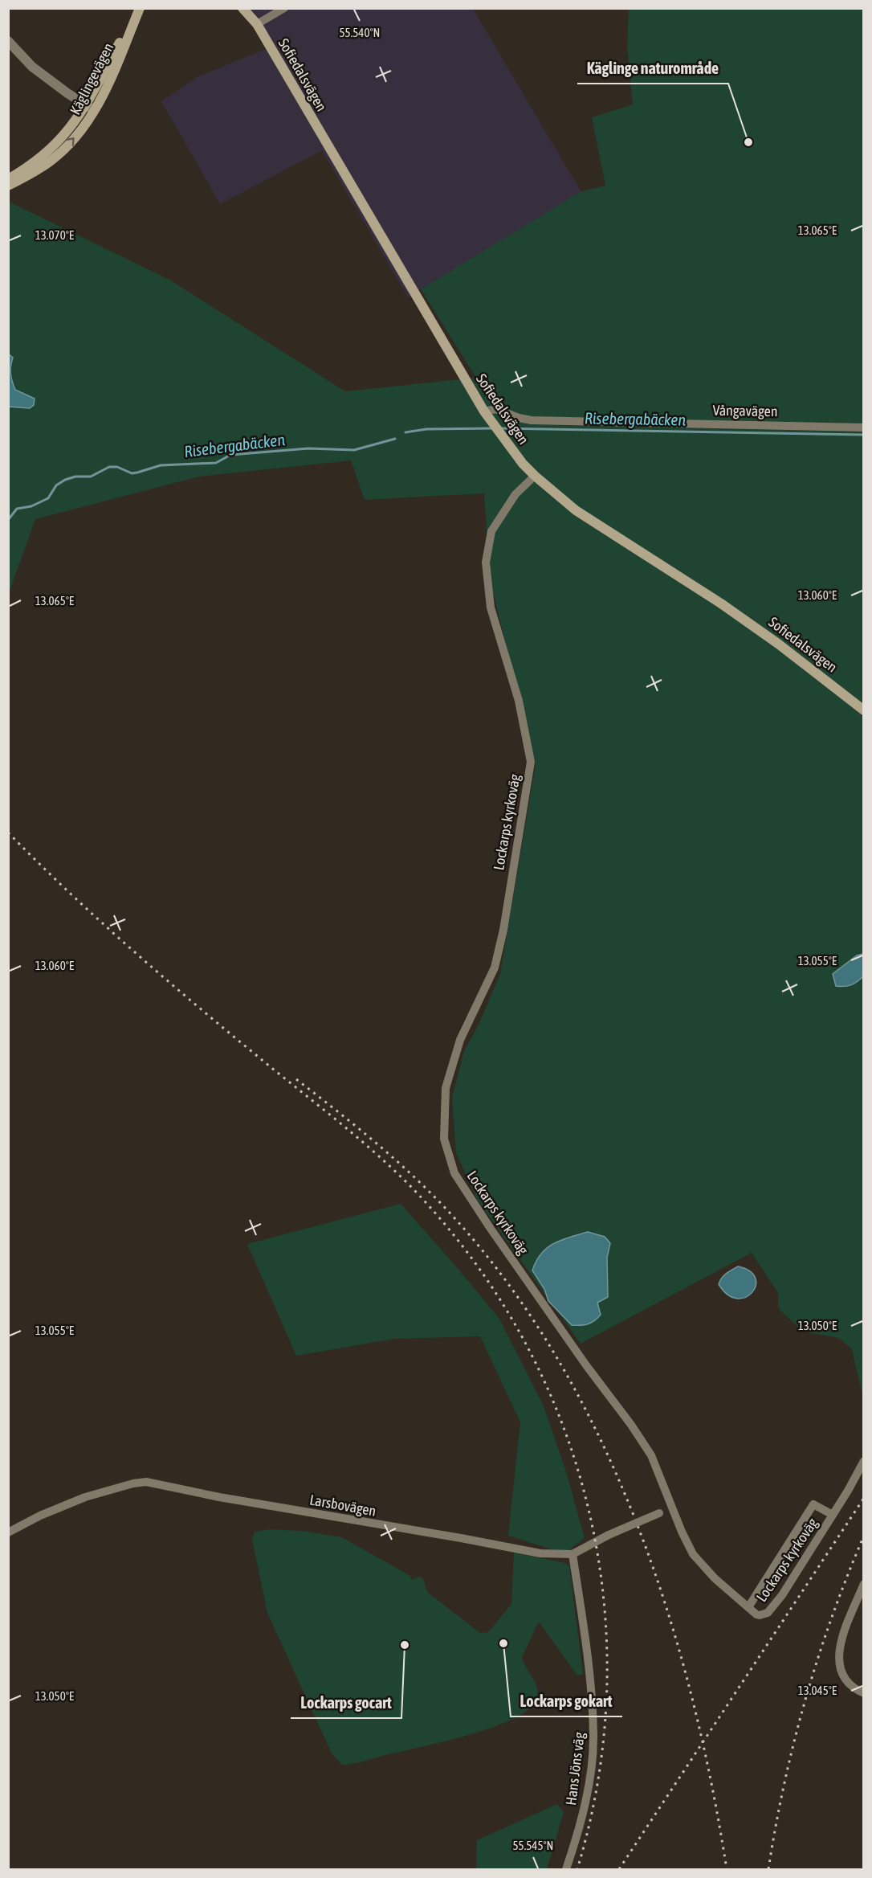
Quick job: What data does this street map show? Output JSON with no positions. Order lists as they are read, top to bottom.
{
  "streets": {
    "main road": ["Sofiedalsvägen", "Käglingevägen"],
    "street": [
      "Vångavägen",
      "Lockarps kyrkoväg",
      "Larsbovägen",
      "Hans Jöns väg"
    ]
  },
  "crossings": [
    ["Sofiedalsvägen", "Vångavägen"],
    ["Sofiedalsvägen", "Lockarps kyrkoväg"],
    ["Larsbovägen", "Hans Jöns väg"]
  ],
  "water": ["Risebergabäcken"],
  "places": ["Käglinge naturområde", "Lockarps gokart", "Lockarps gocart"],
  "coordinates": [
    "55.540°N",
    "13.065°E",
    "13.070°E",
    "13.060°E",
    "13.055°E",
    "13.050°E",
    "13.045°E",
    "55.545°N"
  ]
}
